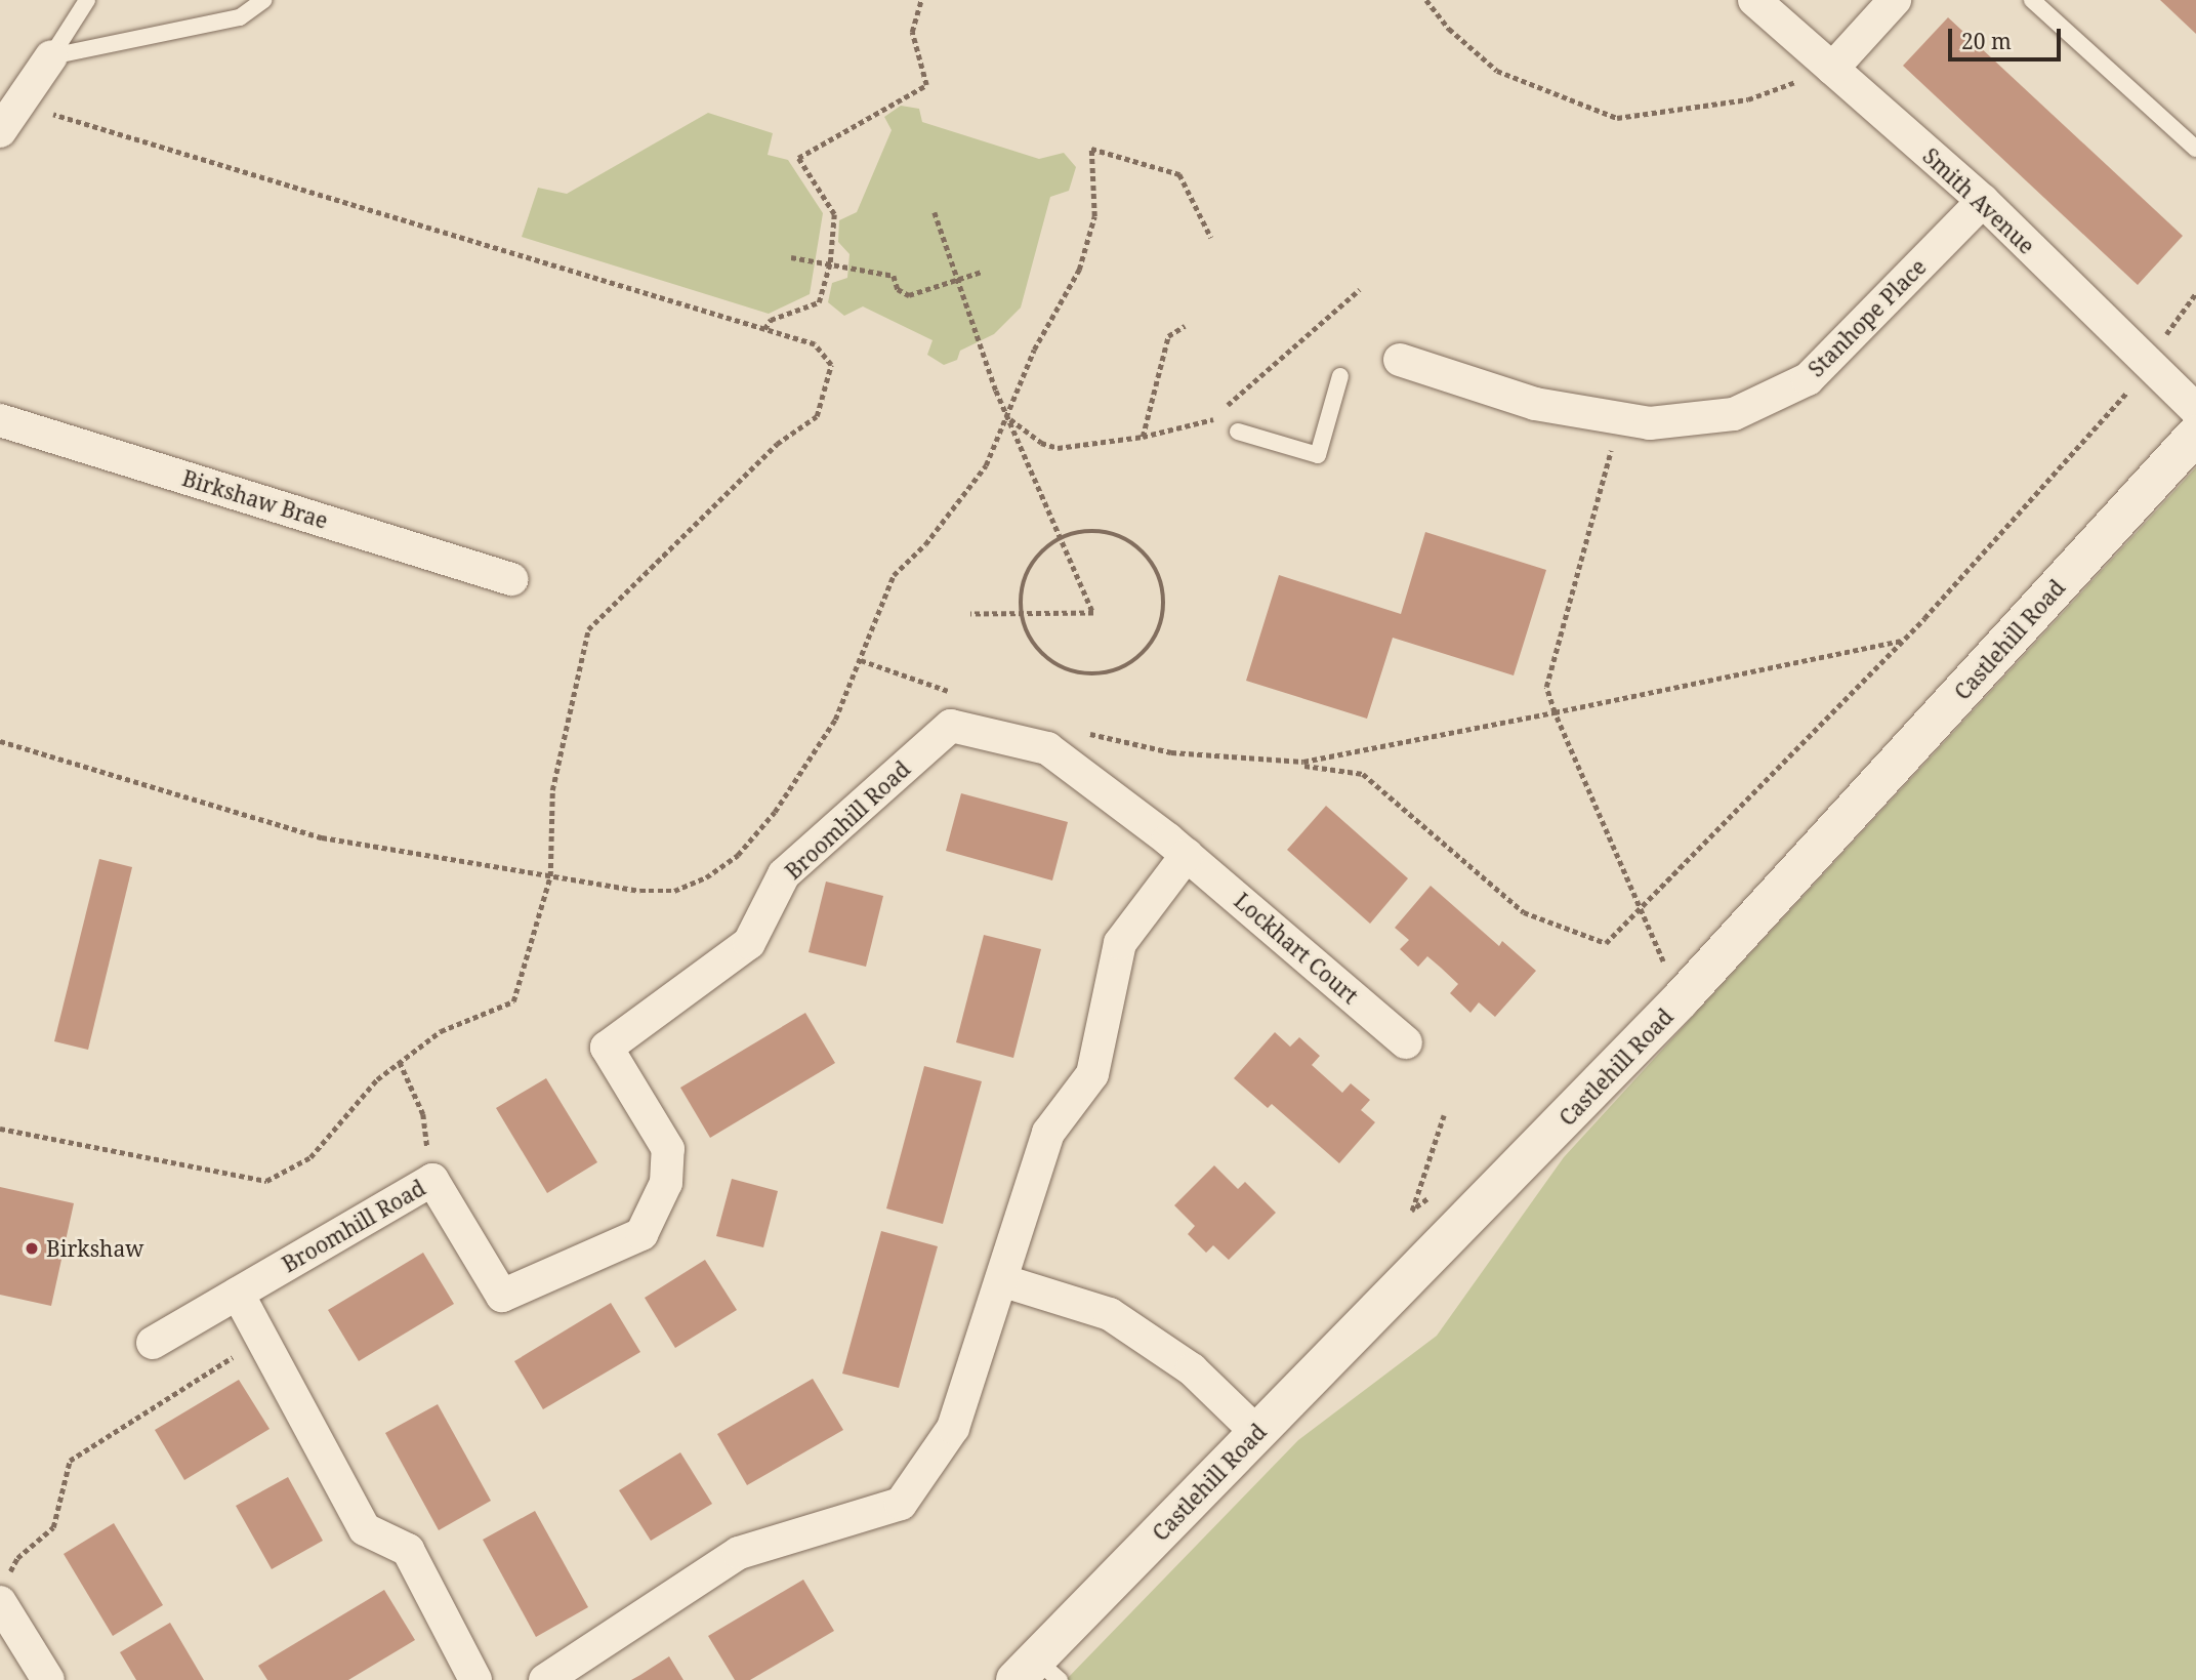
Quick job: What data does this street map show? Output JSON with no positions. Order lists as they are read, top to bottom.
{
  "streets": {
    "main road": ["Castlehill Road"],
    "street": [
      "Smith Avenue",
      "Stanhope Place",
      "Birkshaw Brae",
      "Broomhill Road",
      "Lockhart Court"
    ]
  },
  "crossings": [
    ["Smith Avenue", "Stanhope Place"],
    ["Broomhill Road", "Lockhart Court"]
  ],
  "places": ["Birkshaw"],
  "scale_bar": "20 m"
}
